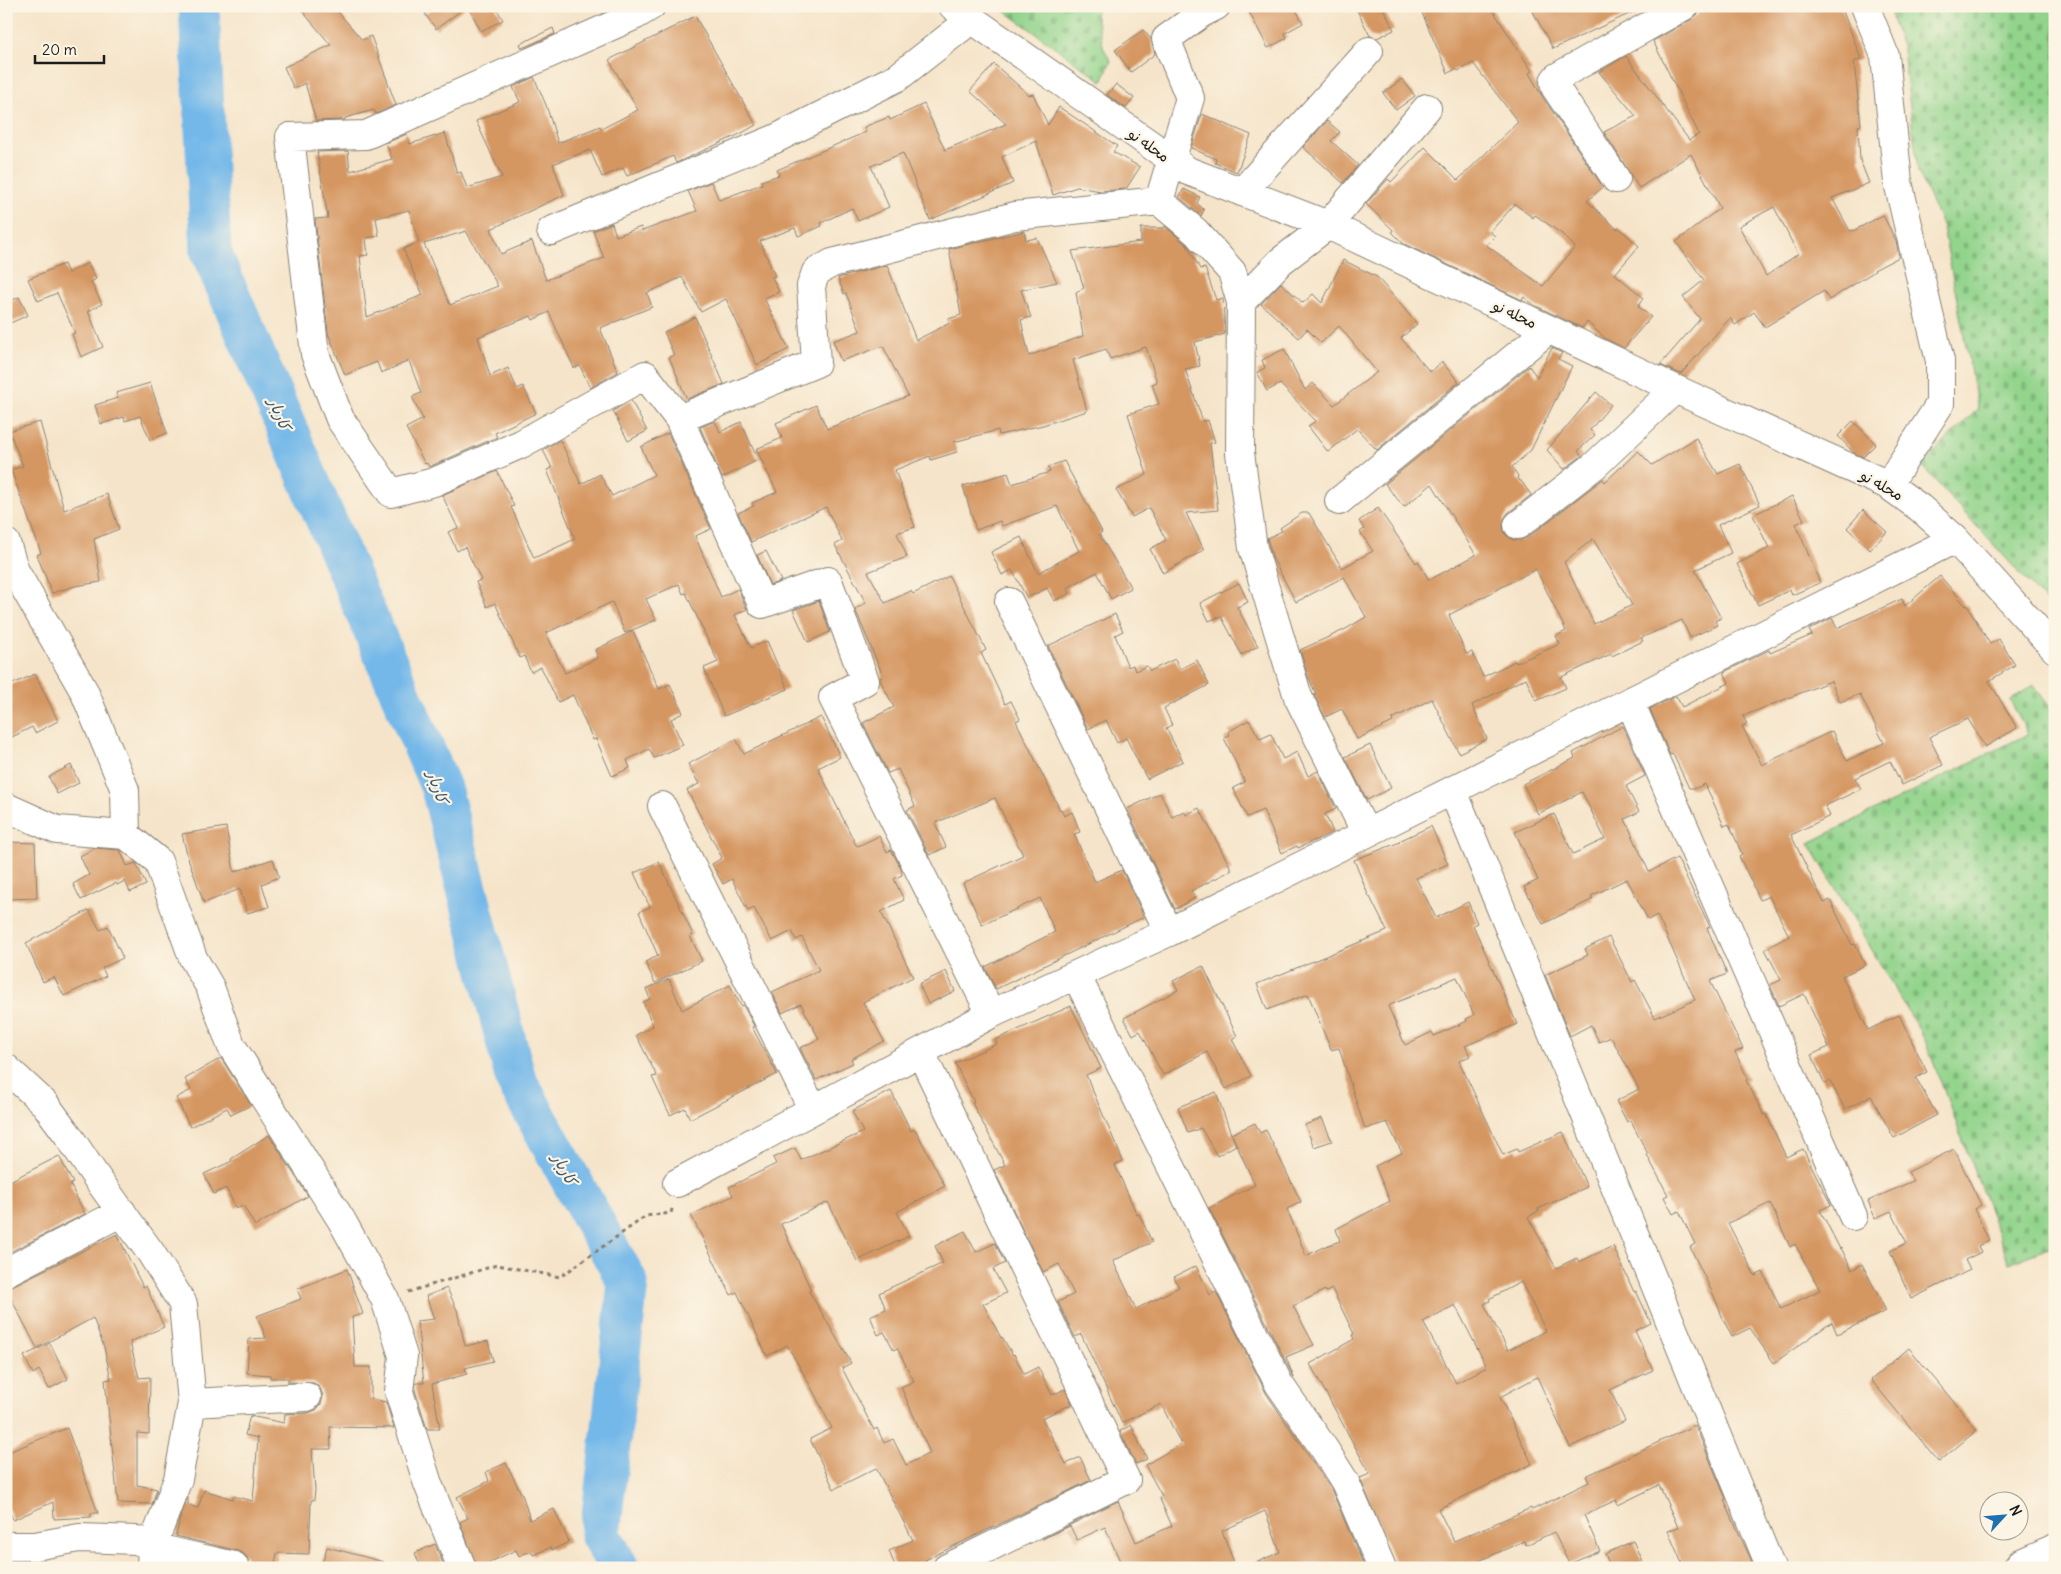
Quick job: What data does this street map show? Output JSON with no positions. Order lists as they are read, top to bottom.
{
  "streets": {
    "street": ["محله نو"]
  },
  "water": ["کاربار"],
  "scale_bar": "20 m",
  "north": "top right"
}
